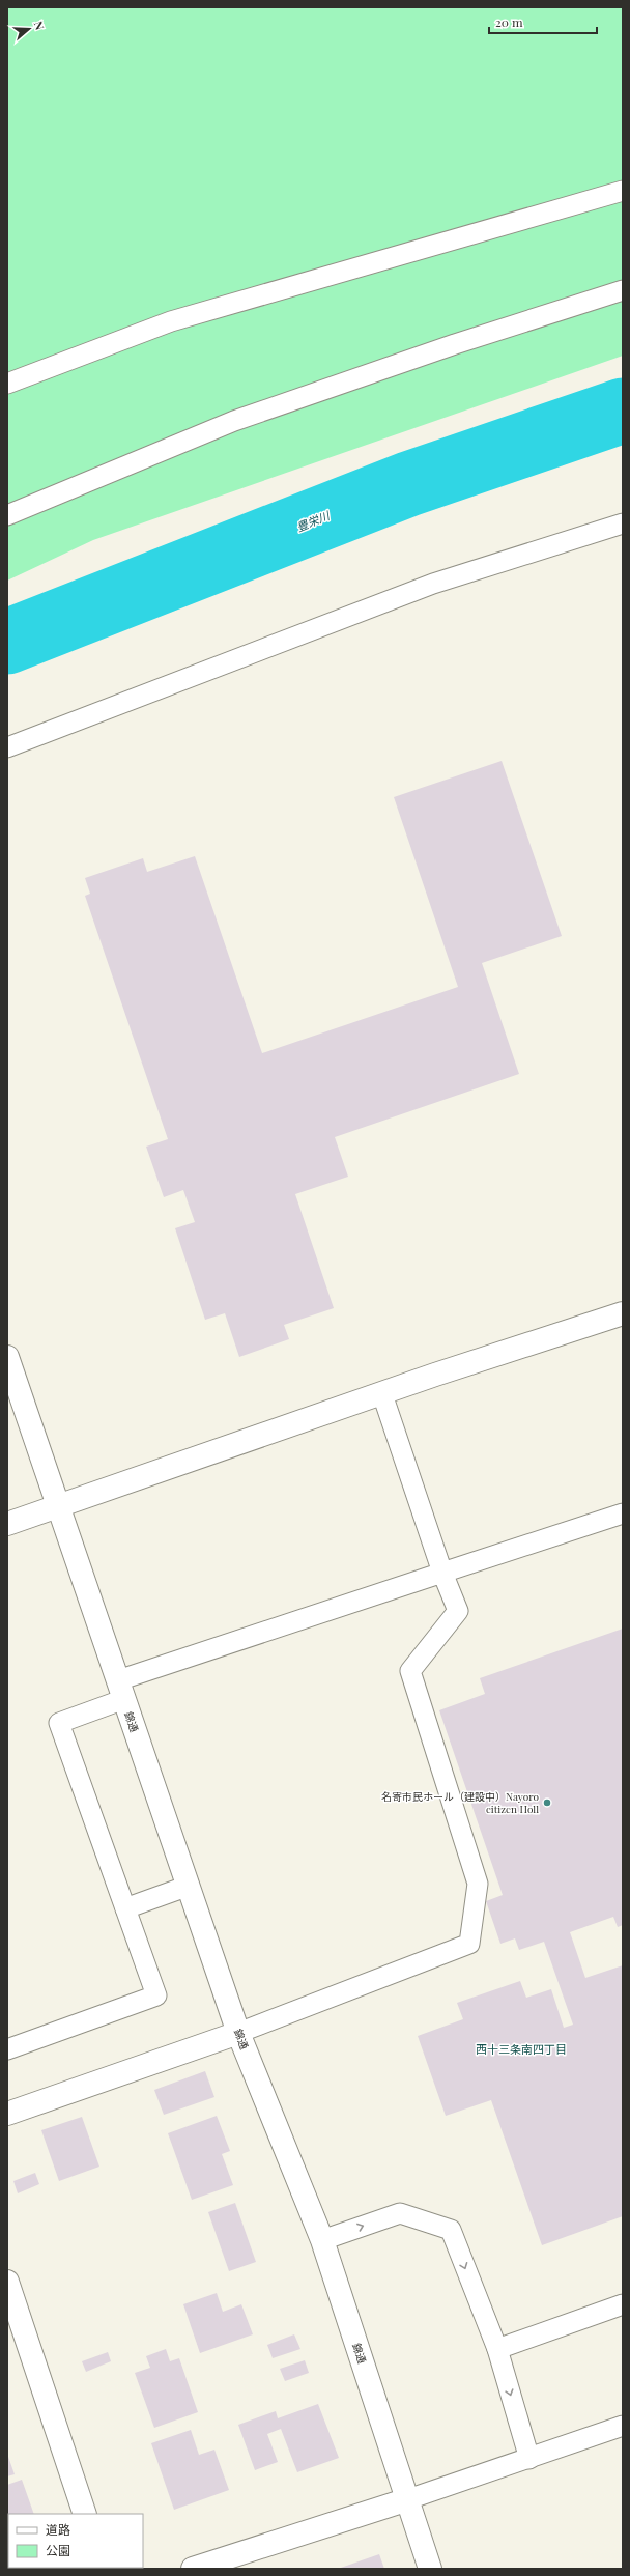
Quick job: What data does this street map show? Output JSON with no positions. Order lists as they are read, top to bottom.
{
  "streets": {
    "street": ["錦通"]
  },
  "districts": ["西十三条南四丁目"],
  "water": ["豊栄川"],
  "places": ["名寄市民ホール（建設中）Nayoro citizen Holl"],
  "legend": ["道路", "公園"],
  "scale_bar": "20 m",
  "north": "right"
}
